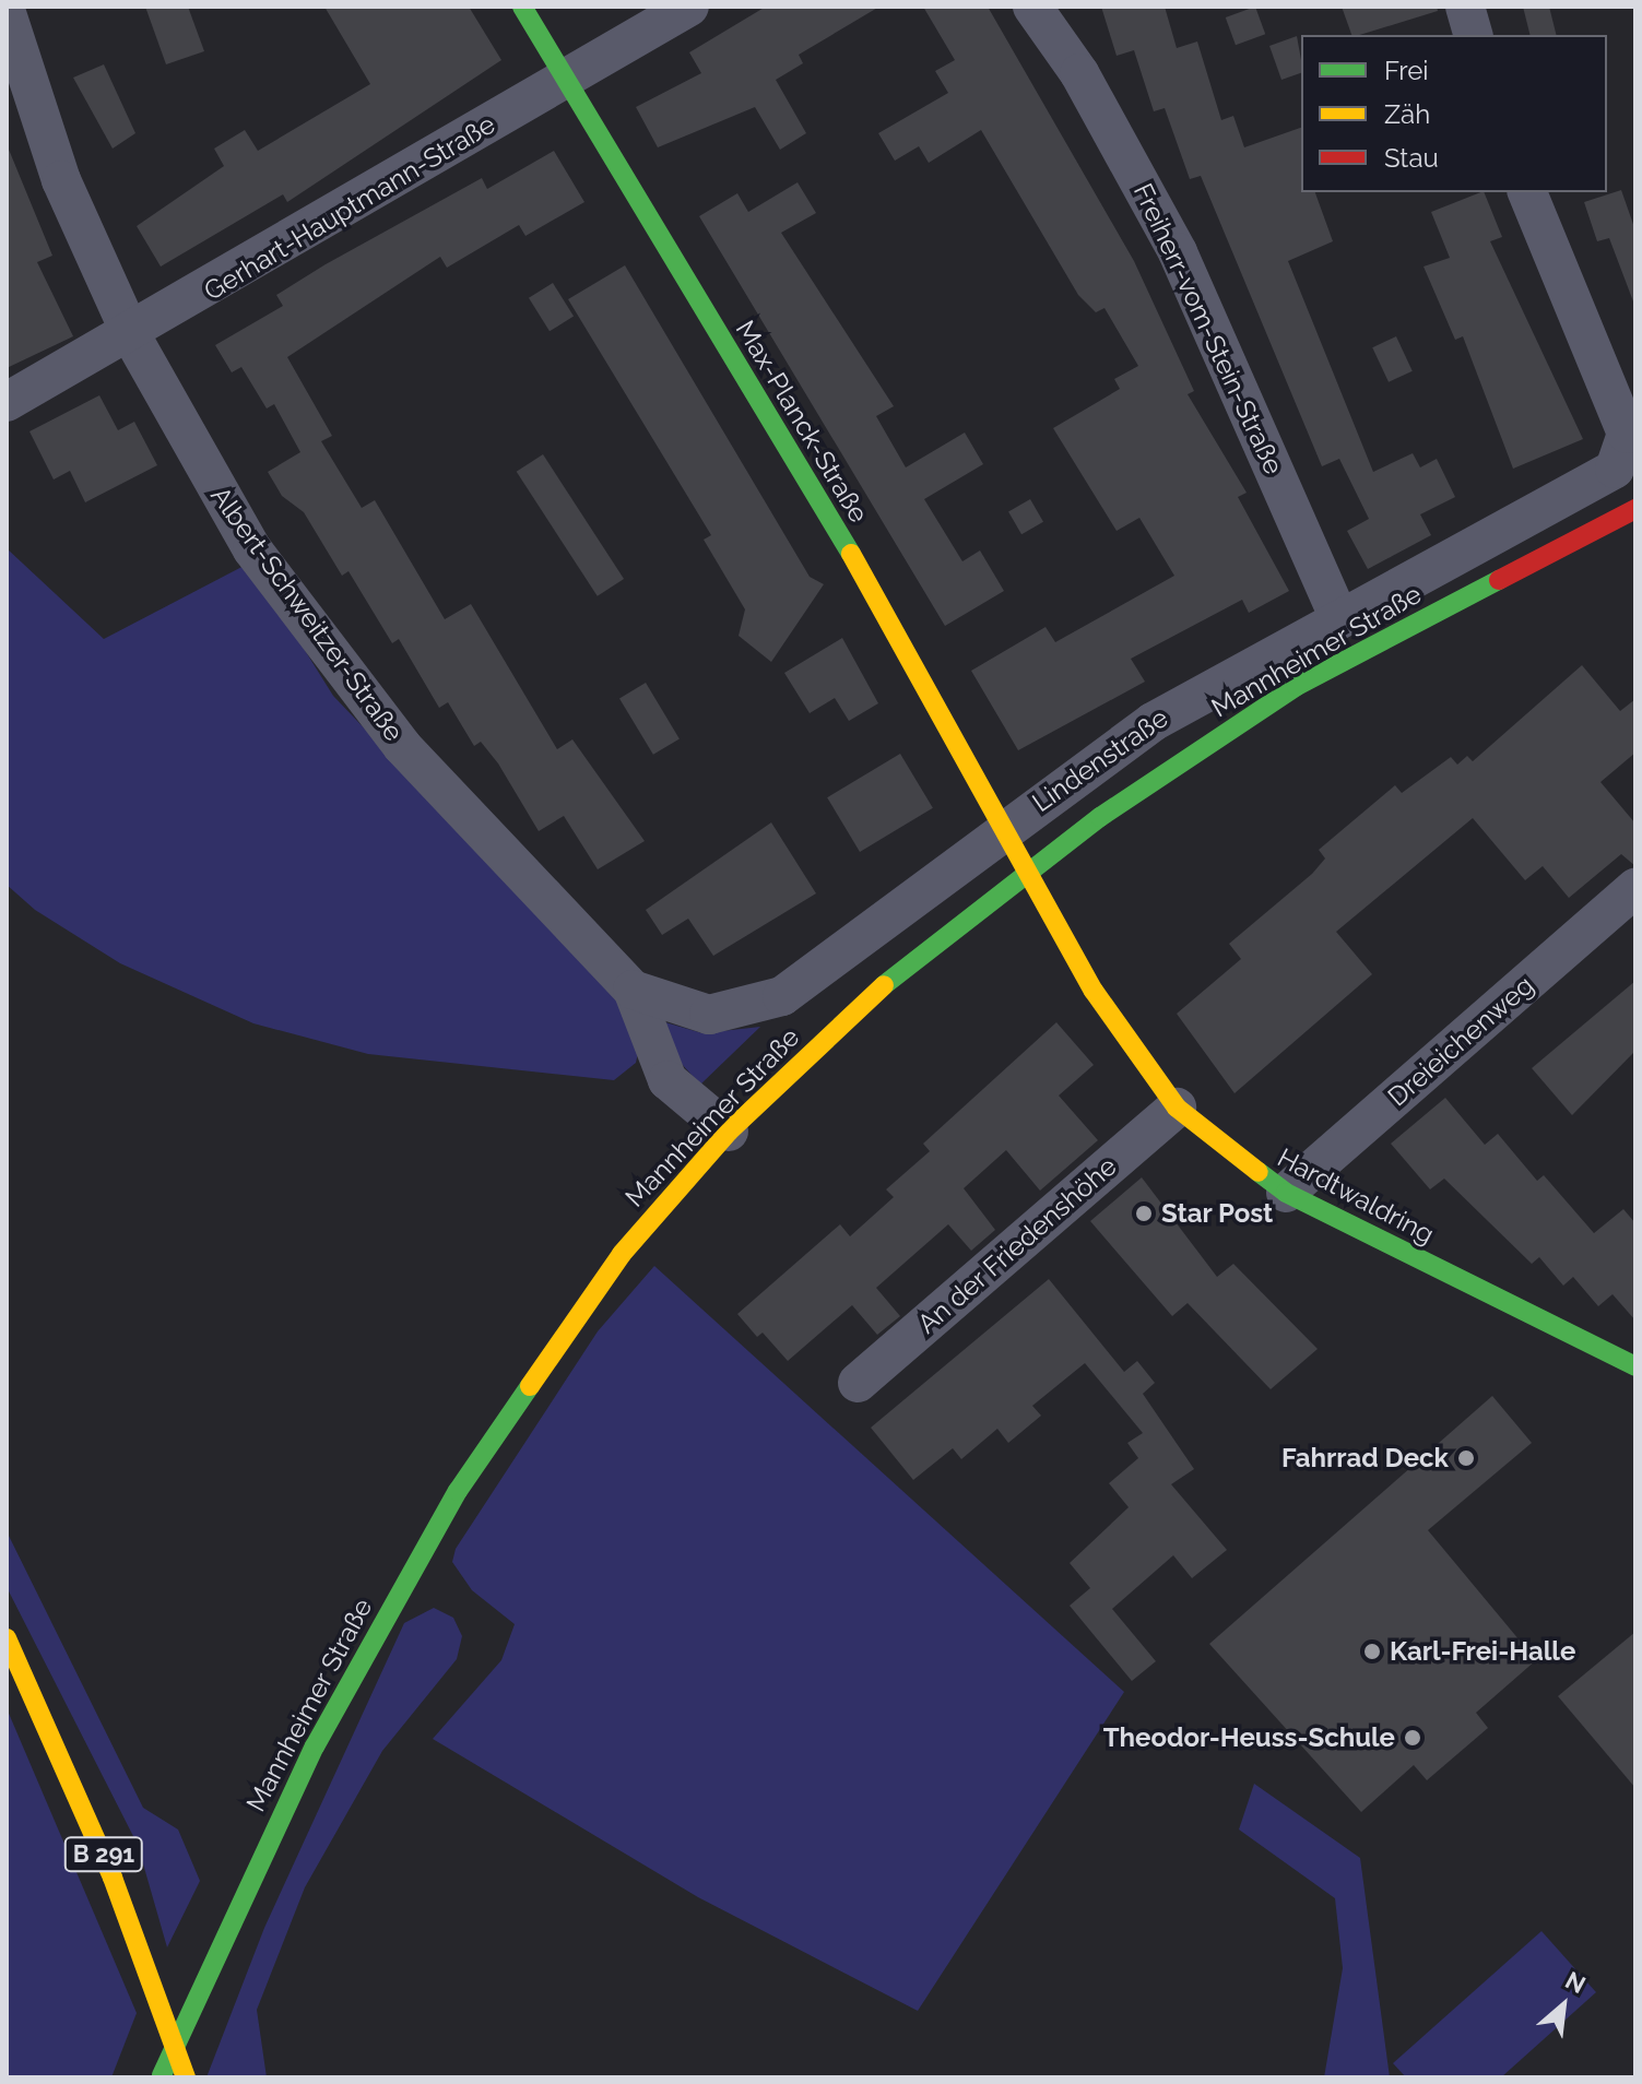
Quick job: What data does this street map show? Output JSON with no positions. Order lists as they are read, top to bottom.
{
  "streets": {
    "street": [
      "Gerhart-Hauptmann-Straße",
      "Freiherr-vom-Stein-Straße",
      "Max-Planck-Straße",
      "Albert-Schweitzer-Straße",
      "Mannheimer Straße",
      "Lindenstraße",
      "Dreieichenweg",
      "Hardtwaldring",
      "An der Friedenshöhe",
      "B 291"
    ]
  },
  "crossings": [
    ["Gerhart-Hauptmann-Straße", "Max-Planck-Straße"],
    ["Gerhart-Hauptmann-Straße", "Albert-Schweitzer-Straße"],
    ["Freiherr-vom-Stein-Straße", "Lindenstraße"],
    ["Max-Planck-Straße", "Mannheimer Straße"],
    ["Max-Planck-Straße", "Lindenstraße"],
    ["Max-Planck-Straße", "Hardtwaldring"],
    ["Albert-Schweitzer-Straße", "Mannheimer Straße"],
    ["Albert-Schweitzer-Straße", "Lindenstraße"],
    ["Mannheimer Straße", "Hardtwaldring"],
    ["Dreieichenweg", "Hardtwaldring"],
    ["Hardtwaldring", "An der Friedenshöhe"]
  ],
  "places": [
    "Star Post",
    "Fahrrad Deck",
    "Karl-Frei-Halle",
    "Theodor-Heuss-Schule"
  ],
  "legend": ["Frei", "Zäh", "Stau"],
  "north": "top right"
}
